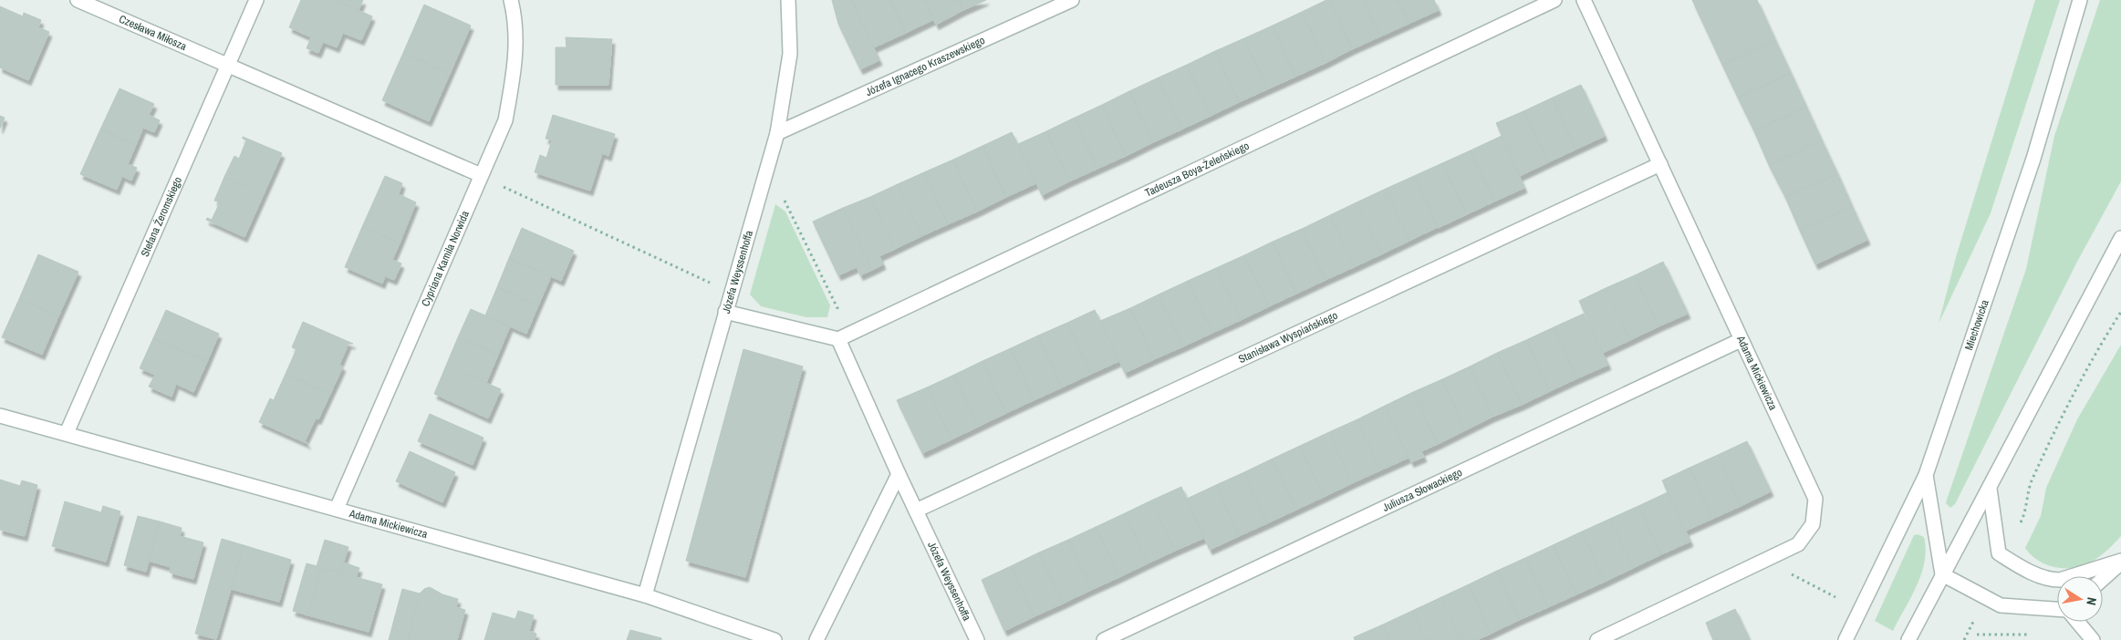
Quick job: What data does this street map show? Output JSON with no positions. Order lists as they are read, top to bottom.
{
  "streets": {
    "street": [
      "Czesława Miłosza",
      "Józefa Ignacego Kraszewskiego",
      "Tadeusza Boya-Żeleńskiego",
      "Stefana Żeromskiego",
      "Cypriana Kamila Norwida",
      "Józefa Weyssenhoffa",
      "Miechowicka",
      "Stanisława Wyspiańskiego",
      "Adama Mickiewicza",
      "Juliusza Słowackiego"
    ]
  },
  "crossings": [
    ["Czesława Miłosza", "Stefana Żeromskiego"],
    ["Czesława Miłosza", "Cypriana Kamila Norwida"],
    ["Józefa Ignacego Kraszewskiego", "Józefa Weyssenhoffa"],
    ["Tadeusza Boya-Żeleńskiego", "Józefa Weyssenhoffa"],
    ["Stefana Żeromskiego", "Adama Mickiewicza"],
    ["Cypriana Kamila Norwida", "Adama Mickiewicza"],
    ["Józefa Weyssenhoffa", "Stanisława Wyspiańskiego"],
    ["Stanisława Wyspiańskiego", "Adama Mickiewicza"],
    ["Adama Mickiewicza", "Juliusza Słowackiego"]
  ],
  "north": "right"
}
